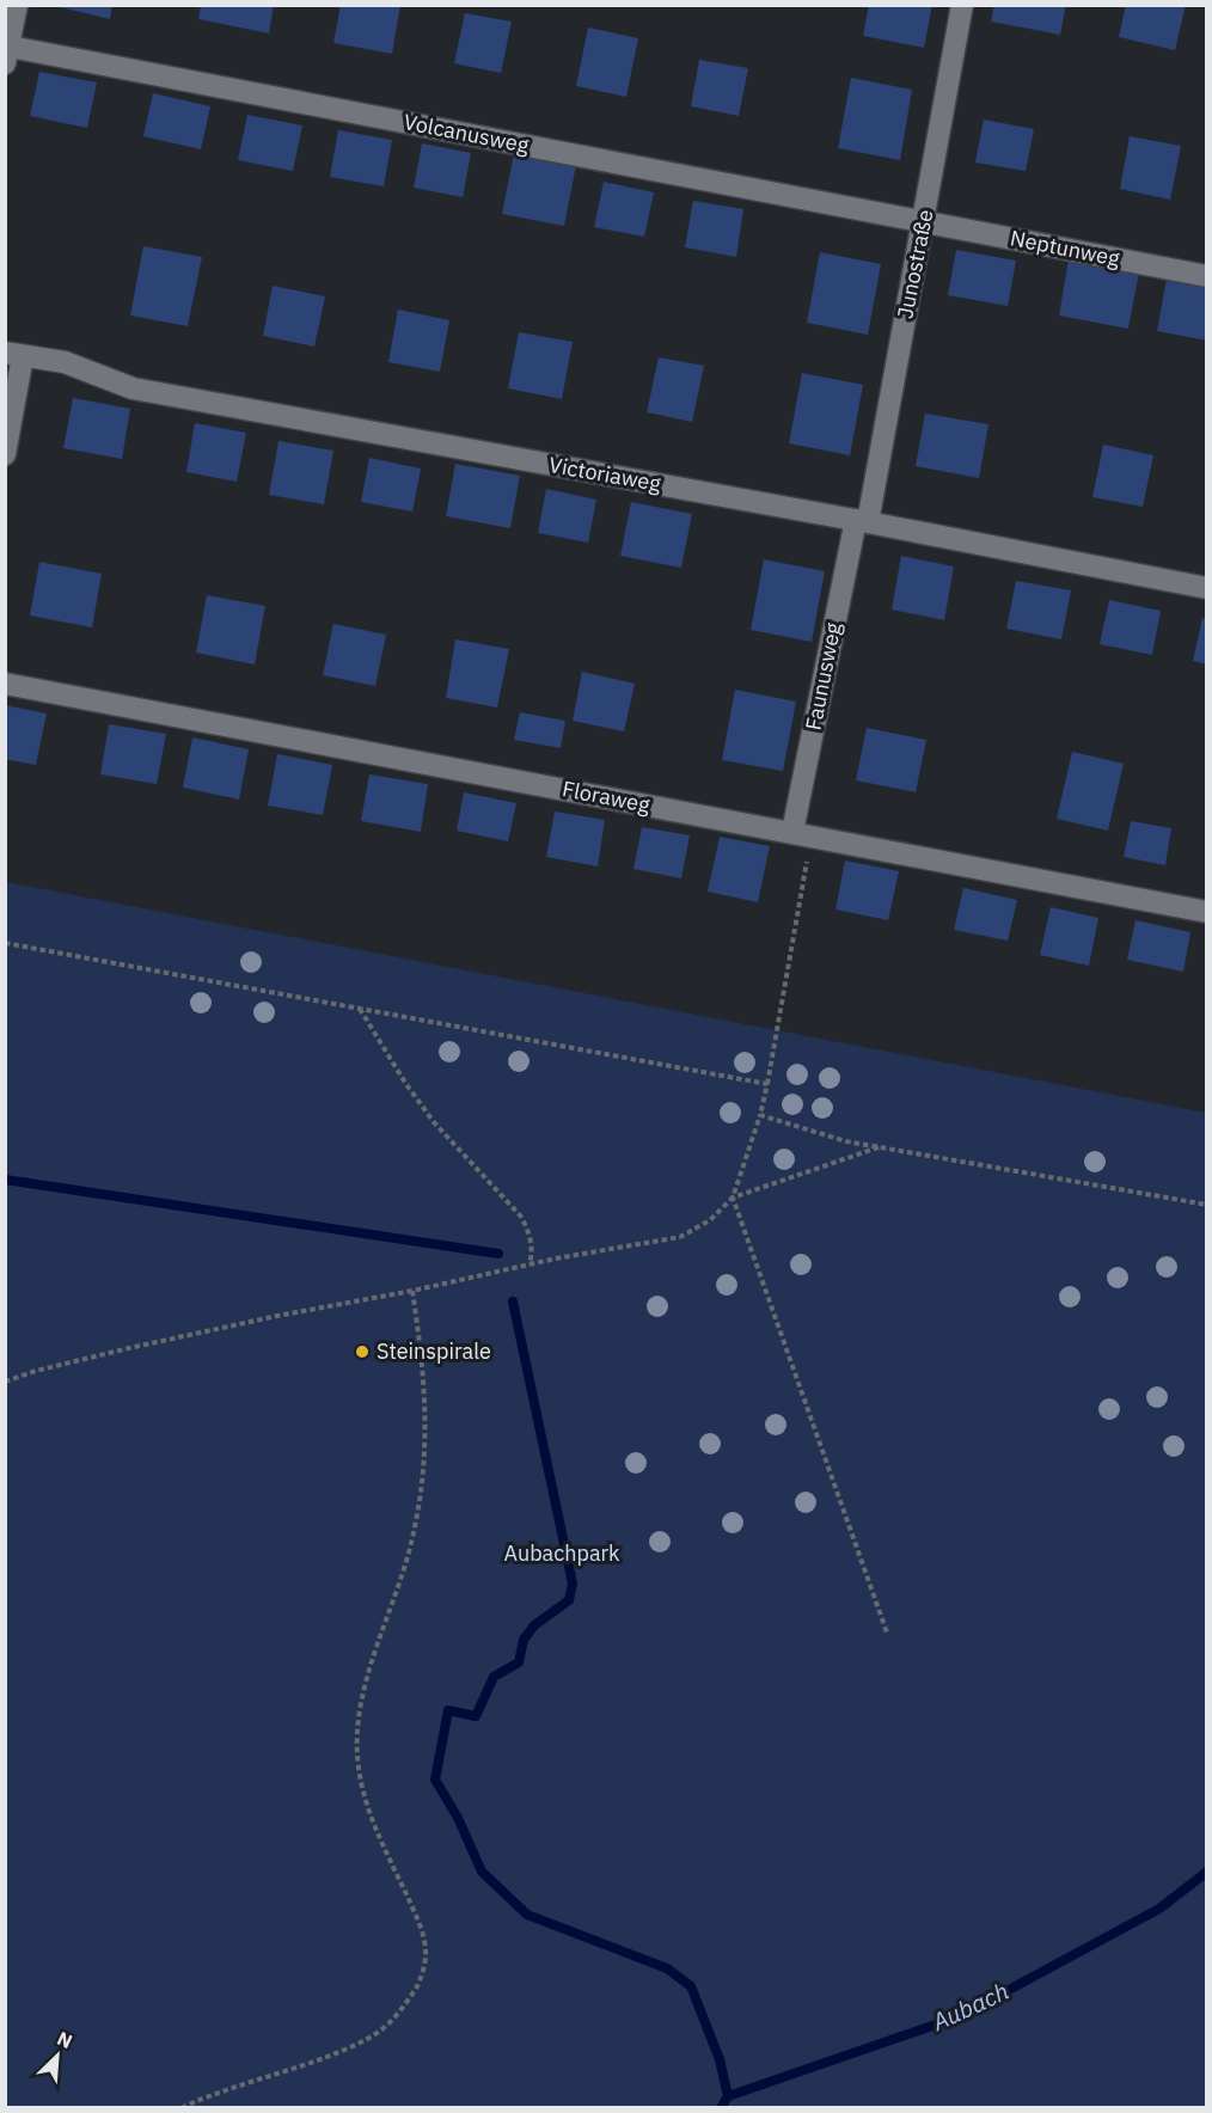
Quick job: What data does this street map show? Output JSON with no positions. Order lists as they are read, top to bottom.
{
  "streets": {
    "street": [
      "Volcanusweg",
      "Neptunweg",
      "Junostraße",
      "Victoriaweg",
      "Faunusweg",
      "Floraweg"
    ]
  },
  "crossings": [
    ["Volcanusweg", "Neptunweg"],
    ["Volcanusweg", "Junostraße"],
    ["Neptunweg", "Junostraße"],
    ["Junostraße", "Victoriaweg"],
    ["Junostraße", "Faunusweg"],
    ["Victoriaweg", "Faunusweg"],
    ["Faunusweg", "Floraweg"]
  ],
  "water": ["Aubach"],
  "parks": ["Aubachpark"],
  "places": ["Steinspirale"],
  "north": "top right"
}
